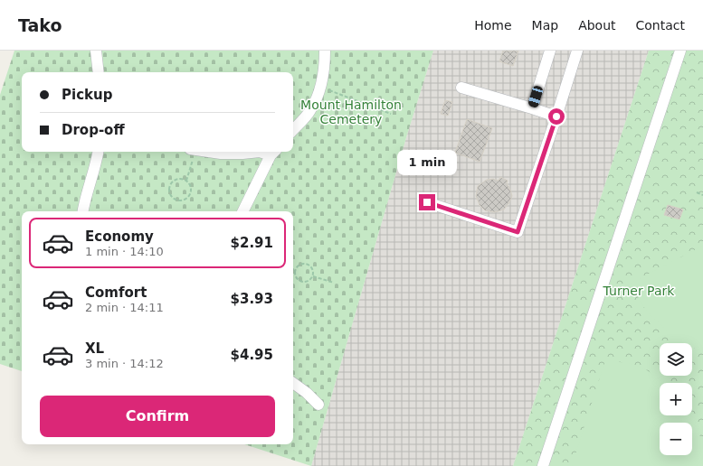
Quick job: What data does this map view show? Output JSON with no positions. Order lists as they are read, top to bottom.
{
  "parks": ["Mount Hamilton Cemetery", "Turner Park"],
  "page": {
    "header": "Tako",
    "nav": [
      "Home",
      "Map",
      "About",
      "Contact"
    ],
    "banner": ["Pickup", "Drop-off"],
    "bubble": "1 min",
    "list": [
      {
        "name": "Economy",
        "note": "1 min · 14:10",
        "value": "$2.91"
      },
      {
        "name": "Comfort",
        "note": "2 min · 14:11",
        "value": "$3.93"
      },
      {
        "name": "XL",
        "note": "3 min · 14:12",
        "value": "$4.95"
      }
    ],
    "map_buttons": ["+", "−"],
    "buttons": "Confirm"
  }
}
